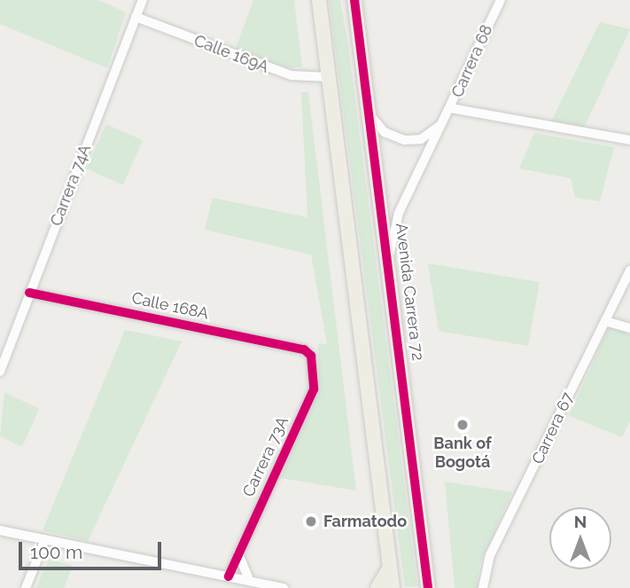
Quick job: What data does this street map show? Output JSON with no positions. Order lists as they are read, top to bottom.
{
  "streets": {
    "highway": ["Avenida Carrera 72"],
    "street": [
      "Calle 169A",
      "Carrera 68",
      "Carrera 74A",
      "Calle 168A",
      "Carrera 67",
      "Carrera 73A"
    ]
  },
  "crossings": [
    ["Calle 169A", "Carrera 74A"],
    ["Carrera 68", "Avenida Carrera 72"],
    ["Carrera 74A", "Calle 168A"],
    ["Calle 168A", "Carrera 73A"]
  ],
  "places": ["Bank of Bogotá", "Farmatodo"],
  "scale_bar": "100 m",
  "north": "top"
}
